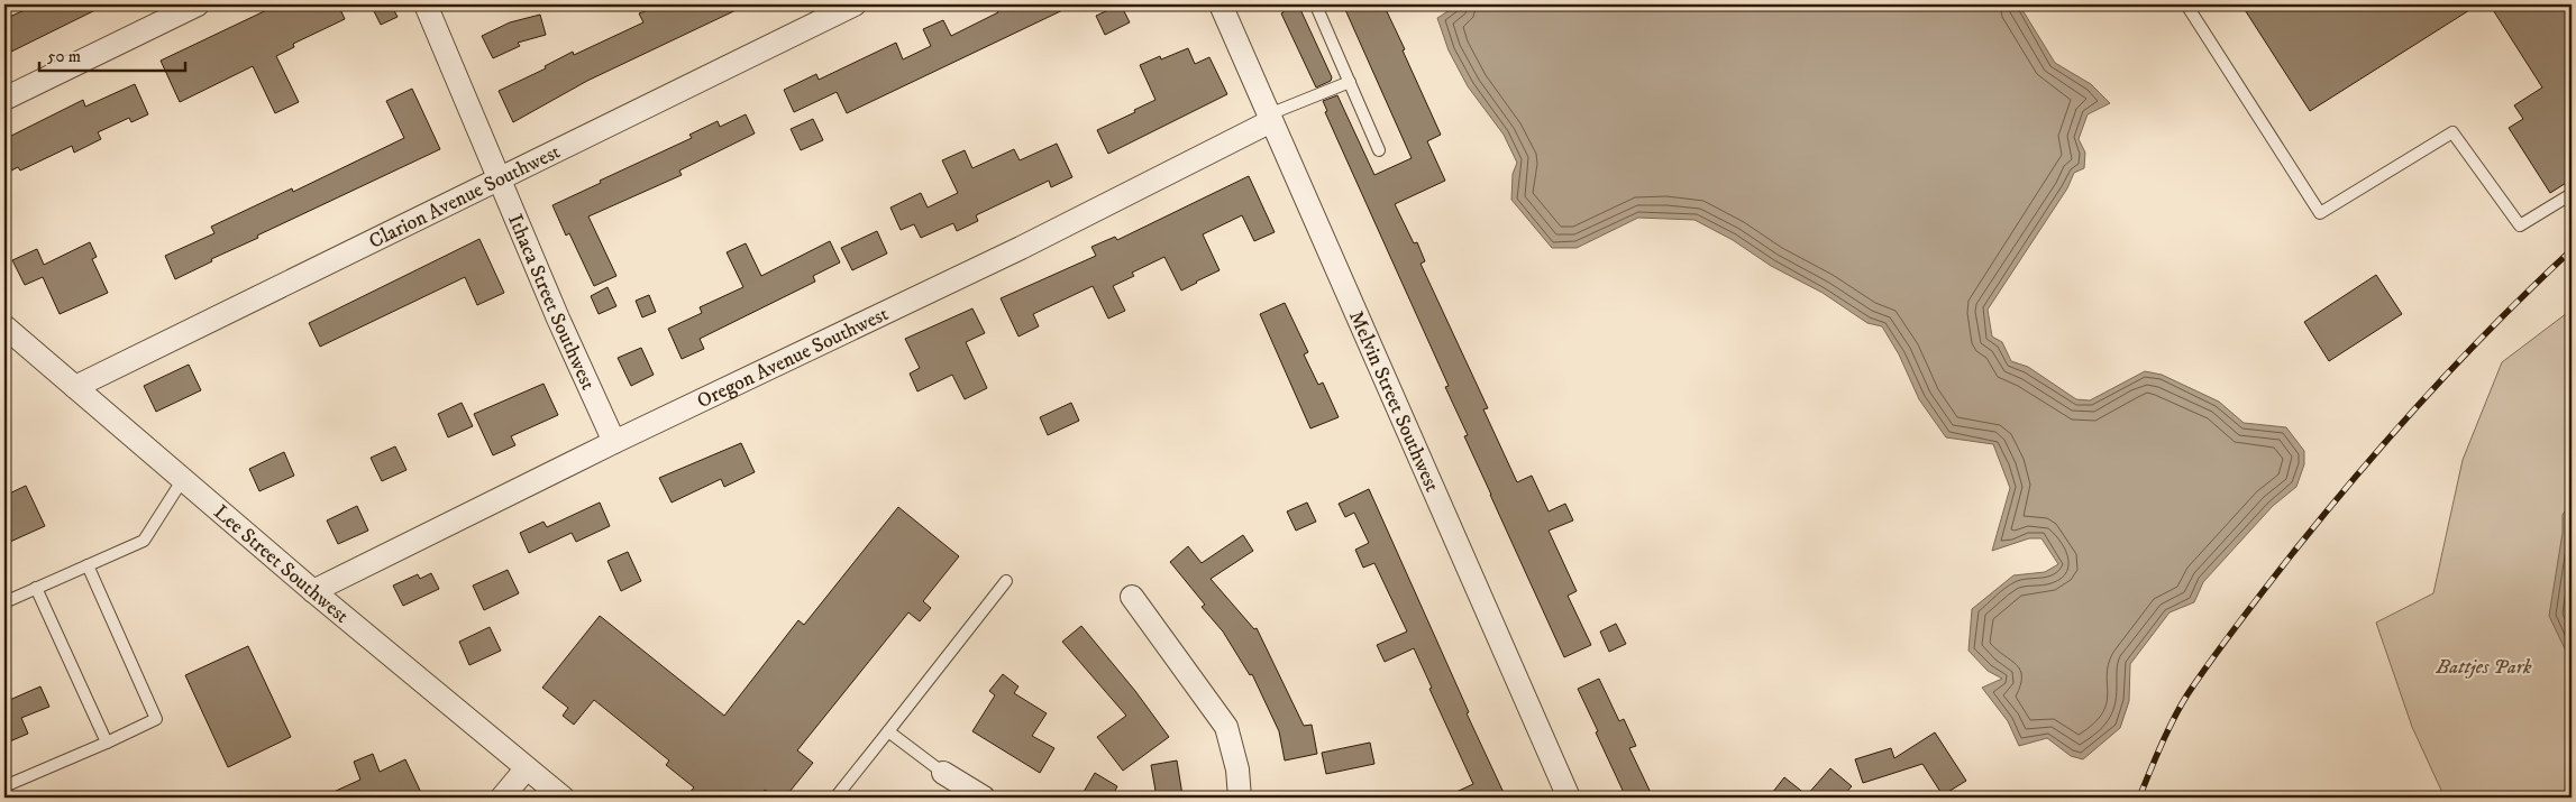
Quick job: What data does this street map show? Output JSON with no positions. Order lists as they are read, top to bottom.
{
  "streets": {
    "street": [
      "Clarion Avenue Southwest",
      "Ithaca Street Southwest",
      "Oregon Avenue Southwest",
      "Melvin Street Southwest",
      "Lee Street Southwest"
    ]
  },
  "crossings": [
    ["Clarion Avenue Southwest", "Ithaca Street Southwest"],
    ["Clarion Avenue Southwest", "Lee Street Southwest"],
    ["Ithaca Street Southwest", "Oregon Avenue Southwest"],
    ["Oregon Avenue Southwest", "Melvin Street Southwest"],
    ["Oregon Avenue Southwest", "Lee Street Southwest"]
  ],
  "parks": ["Battjes Park"],
  "scale_bar": "50 m"
}
